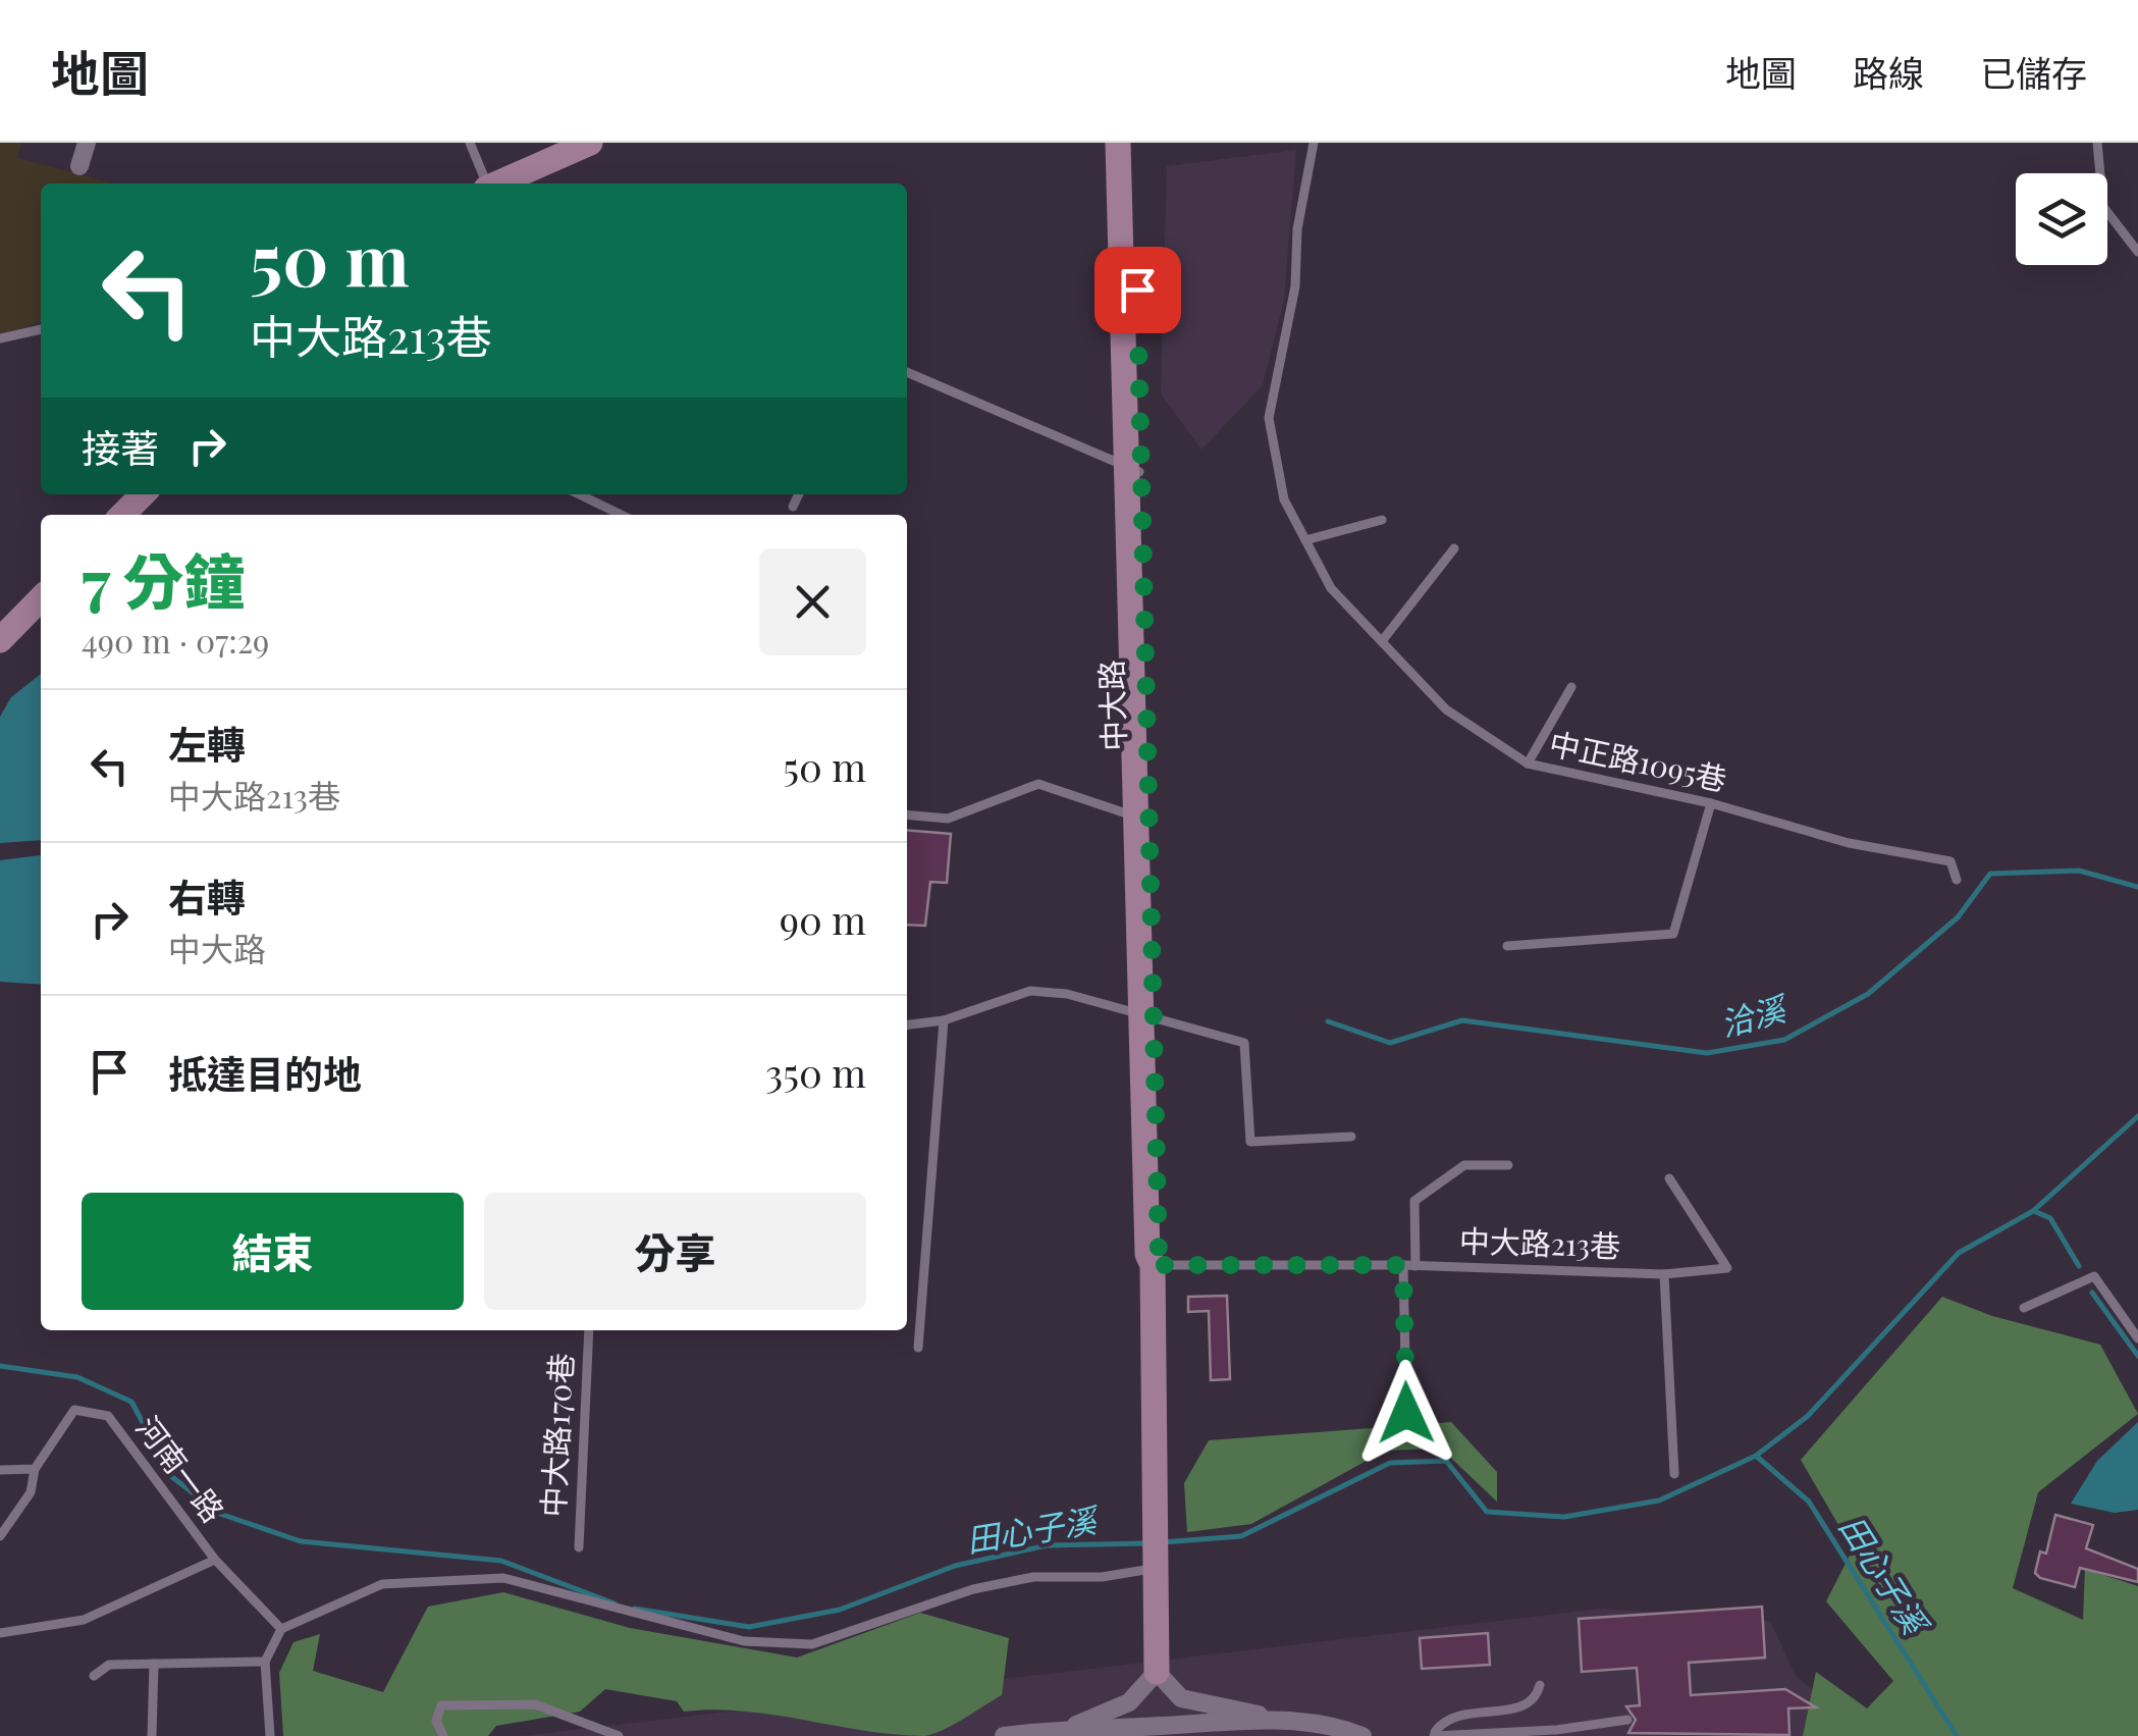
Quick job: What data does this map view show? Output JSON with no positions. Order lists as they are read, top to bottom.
{
  "streets": {
    "lane": [
      "中正路1095巷",
      "中大路213巷",
      "中大路170巷",
      "河南一路"
    ]
  },
  "water": ["洽溪", "田心子溪"],
  "page": {
    "header": "地圖",
    "nav": ["地圖", "路線", "已儲存"],
    "turn": ["50 m", "中大路213巷"],
    "then": "接著",
    "heading": ["7 分鐘", "490 m · 07:29"],
    "list": [
      {
        "name": "左轉",
        "note": "中大路213巷",
        "value": "50 m"
      },
      {
        "name": "右轉",
        "note": "中大路",
        "value": "90 m"
      },
      {
        "name": "抵達目的地",
        "value": "350 m"
      }
    ],
    "buttons": ["結束", "分享"]
  }
}
